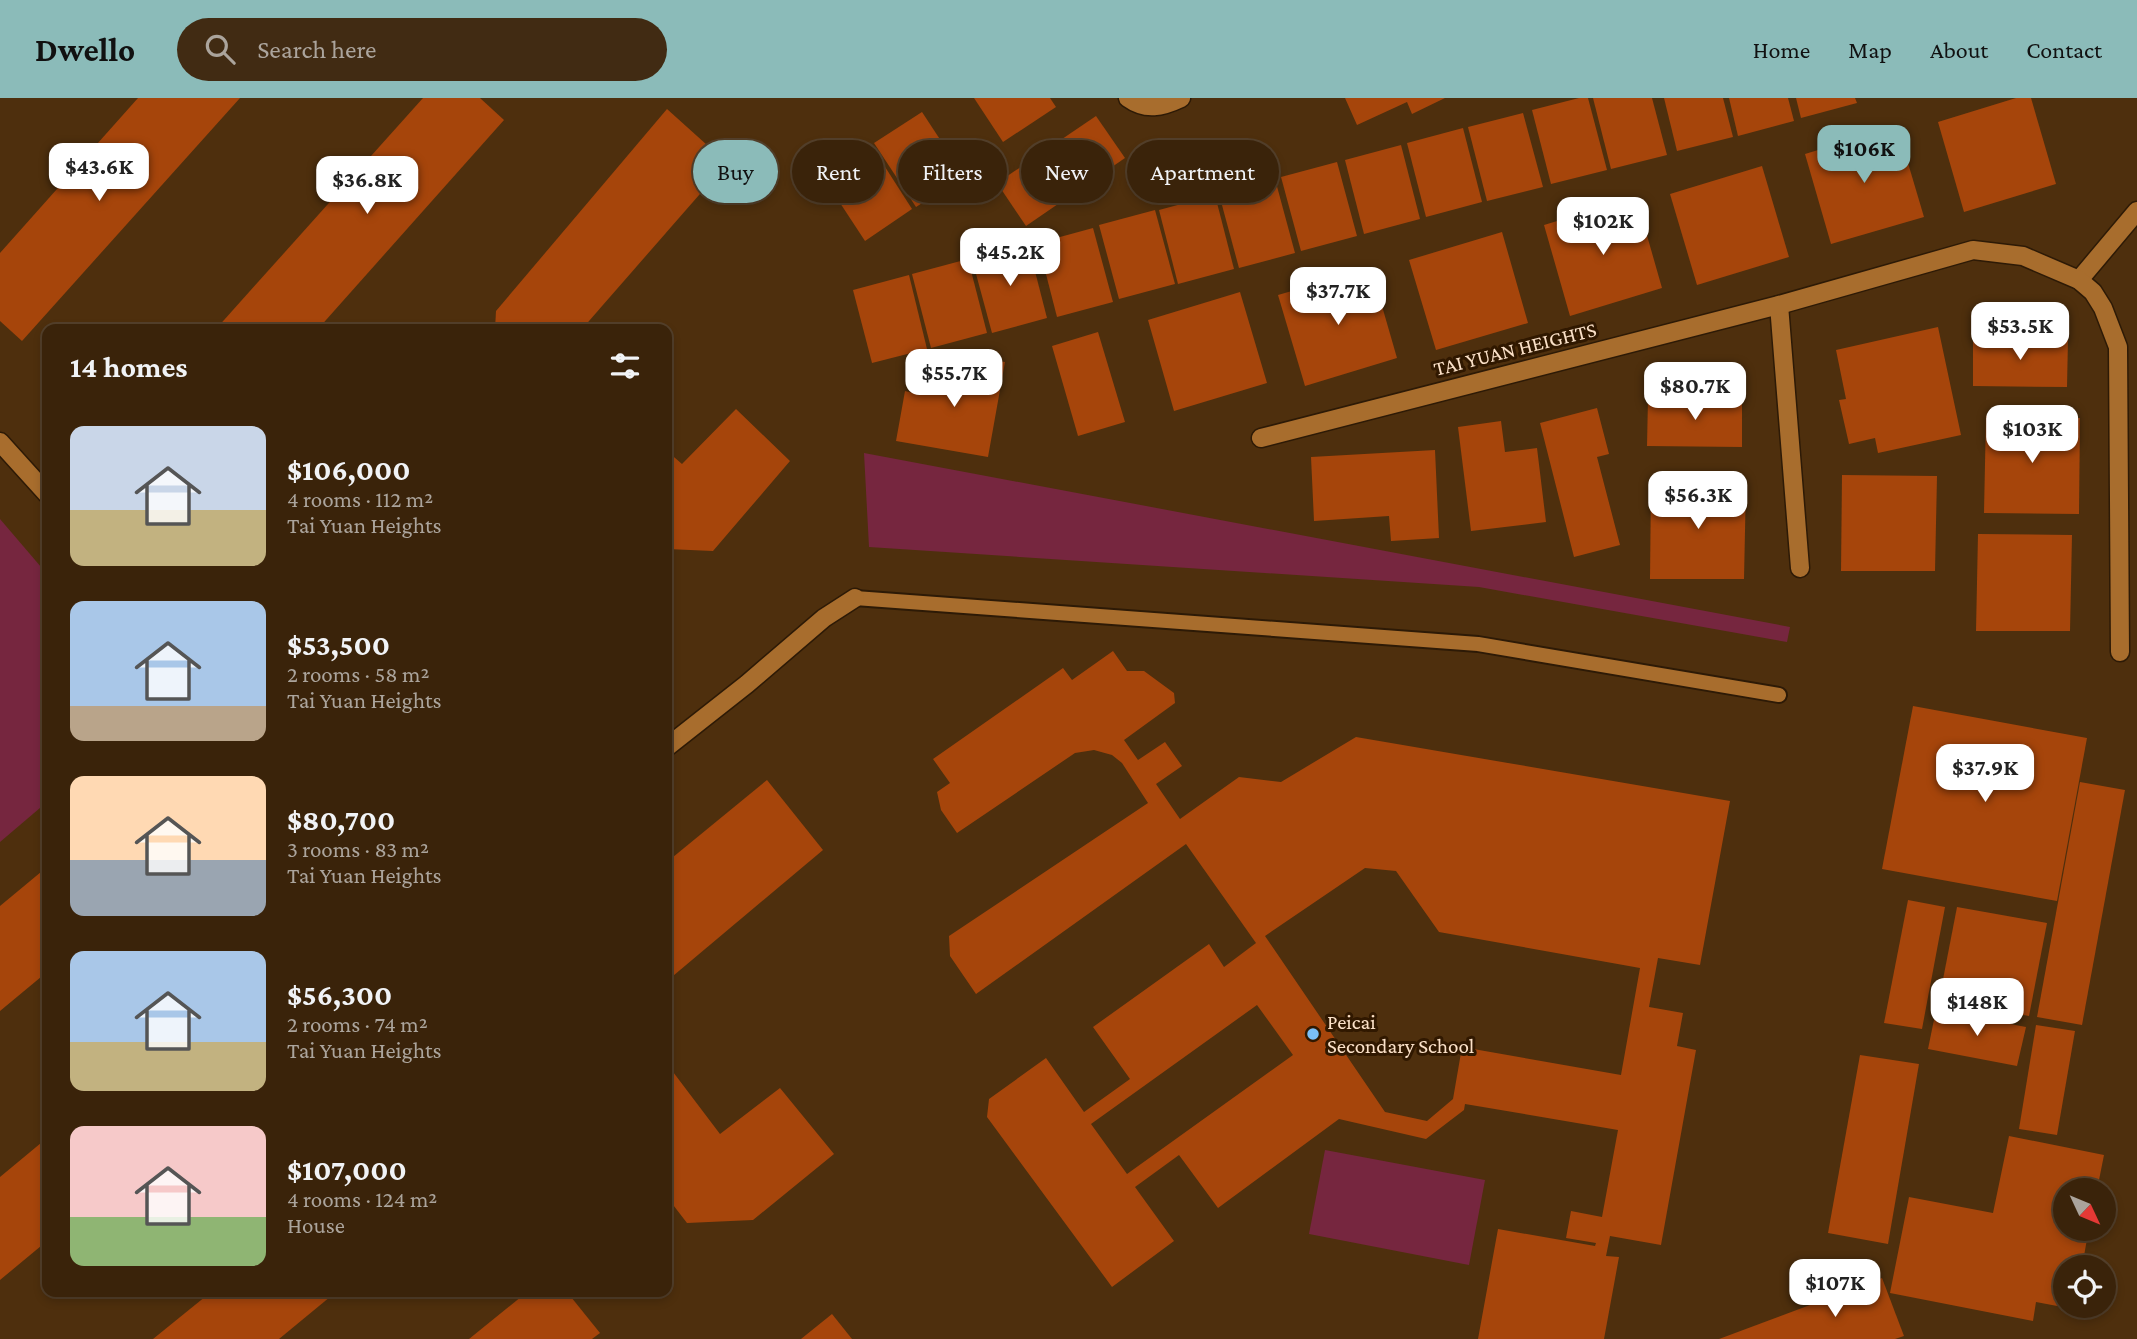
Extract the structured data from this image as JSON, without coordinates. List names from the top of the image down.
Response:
{
  "streets": {
    "street": ["TAI YUAN HEIGHTS"]
  },
  "places": ["Peicai Secondary School"],
  "north": "bottom right",
  "page": {
    "header": "Dwello",
    "search": "Search here",
    "nav": [
      "Home",
      "Map",
      "About",
      "Contact"
    ],
    "price": [
      "$106K",
      "$43.6K",
      "$36.8K",
      "$102K",
      "$45.2K",
      "$37.7K",
      "$53.5K",
      "$55.7K",
      "$80.7K",
      "$103K",
      "$56.3K",
      "$37.9K",
      "$148K",
      "$107K"
    ],
    "chip": [
      "Buy",
      "Rent",
      "Filters",
      "New",
      "Apartment"
    ],
    "heading": "14 homes",
    "list": [
      {
        "name": "$106,000",
        "note": "4 rooms · 112 m² · Tai Yuan Heights"
      },
      {
        "name": "$53,500",
        "note": "2 rooms · 58 m² · Tai Yuan Heights"
      },
      {
        "name": "$80,700",
        "note": "3 rooms · 83 m² · Tai Yuan Heights"
      },
      {
        "name": "$56,300",
        "note": "2 rooms · 74 m² · Tai Yuan Heights"
      },
      {
        "name": "$107,000",
        "note": "4 rooms · 124 m² · House"
      }
    ]
  }
}
